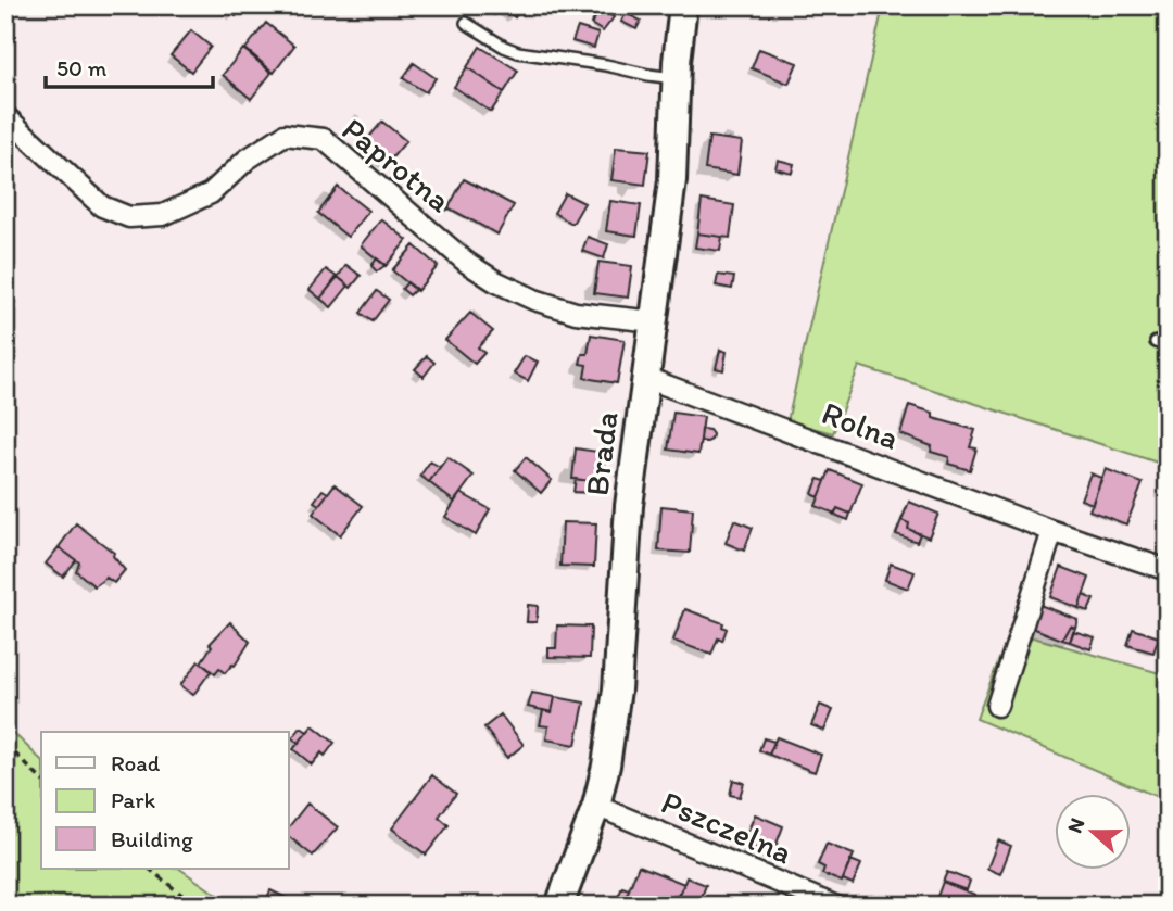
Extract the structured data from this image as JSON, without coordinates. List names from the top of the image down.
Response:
{
  "streets": {
    "street": [
      "Paprotna",
      "Rolna",
      "Brada",
      "Pszczelna"
    ]
  },
  "crossings": [
    ["Paprotna", "Brada"],
    ["Rolna", "Brada"],
    ["Brada", "Pszczelna"]
  ],
  "legend": ["Road", "Park", "Building"],
  "scale_bar": "50 m",
  "north": "left"
}
